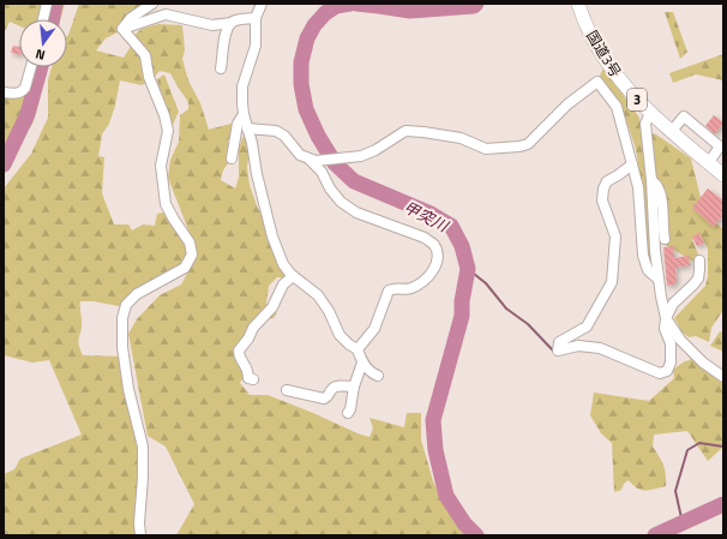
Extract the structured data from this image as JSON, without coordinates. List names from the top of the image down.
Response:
{
  "streets": {
    "highway": ["国道3号", "3"]
  },
  "water": ["甲突川"],
  "north": "bottom"
}
